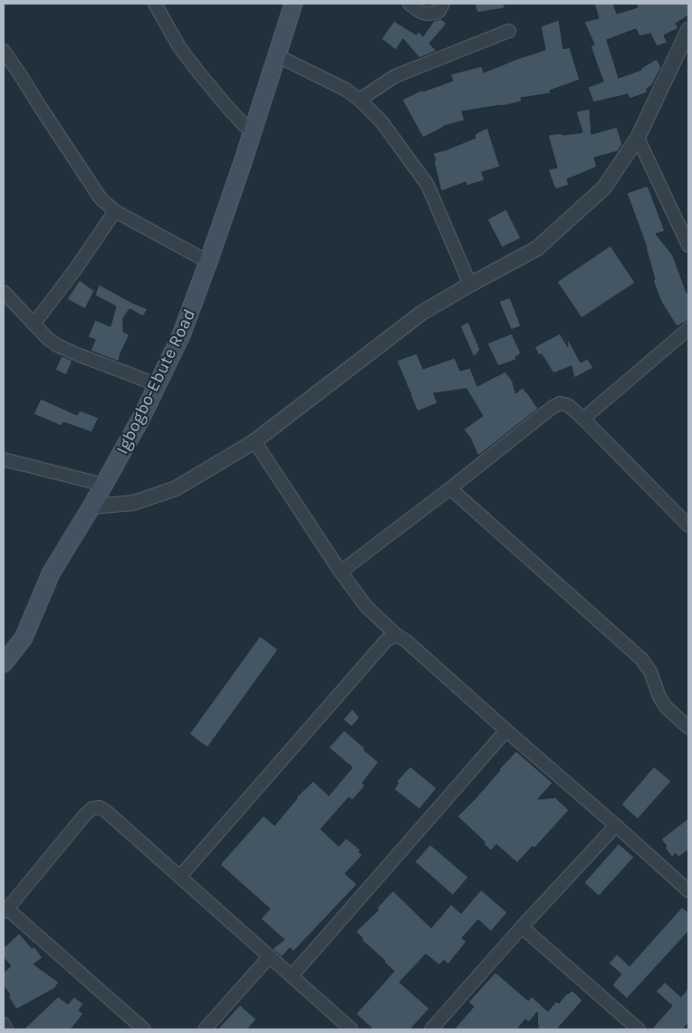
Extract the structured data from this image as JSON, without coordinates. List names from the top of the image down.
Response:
{
  "streets": {
    "main road": ["Igbogbo-Ebute Road"]
  }
}
